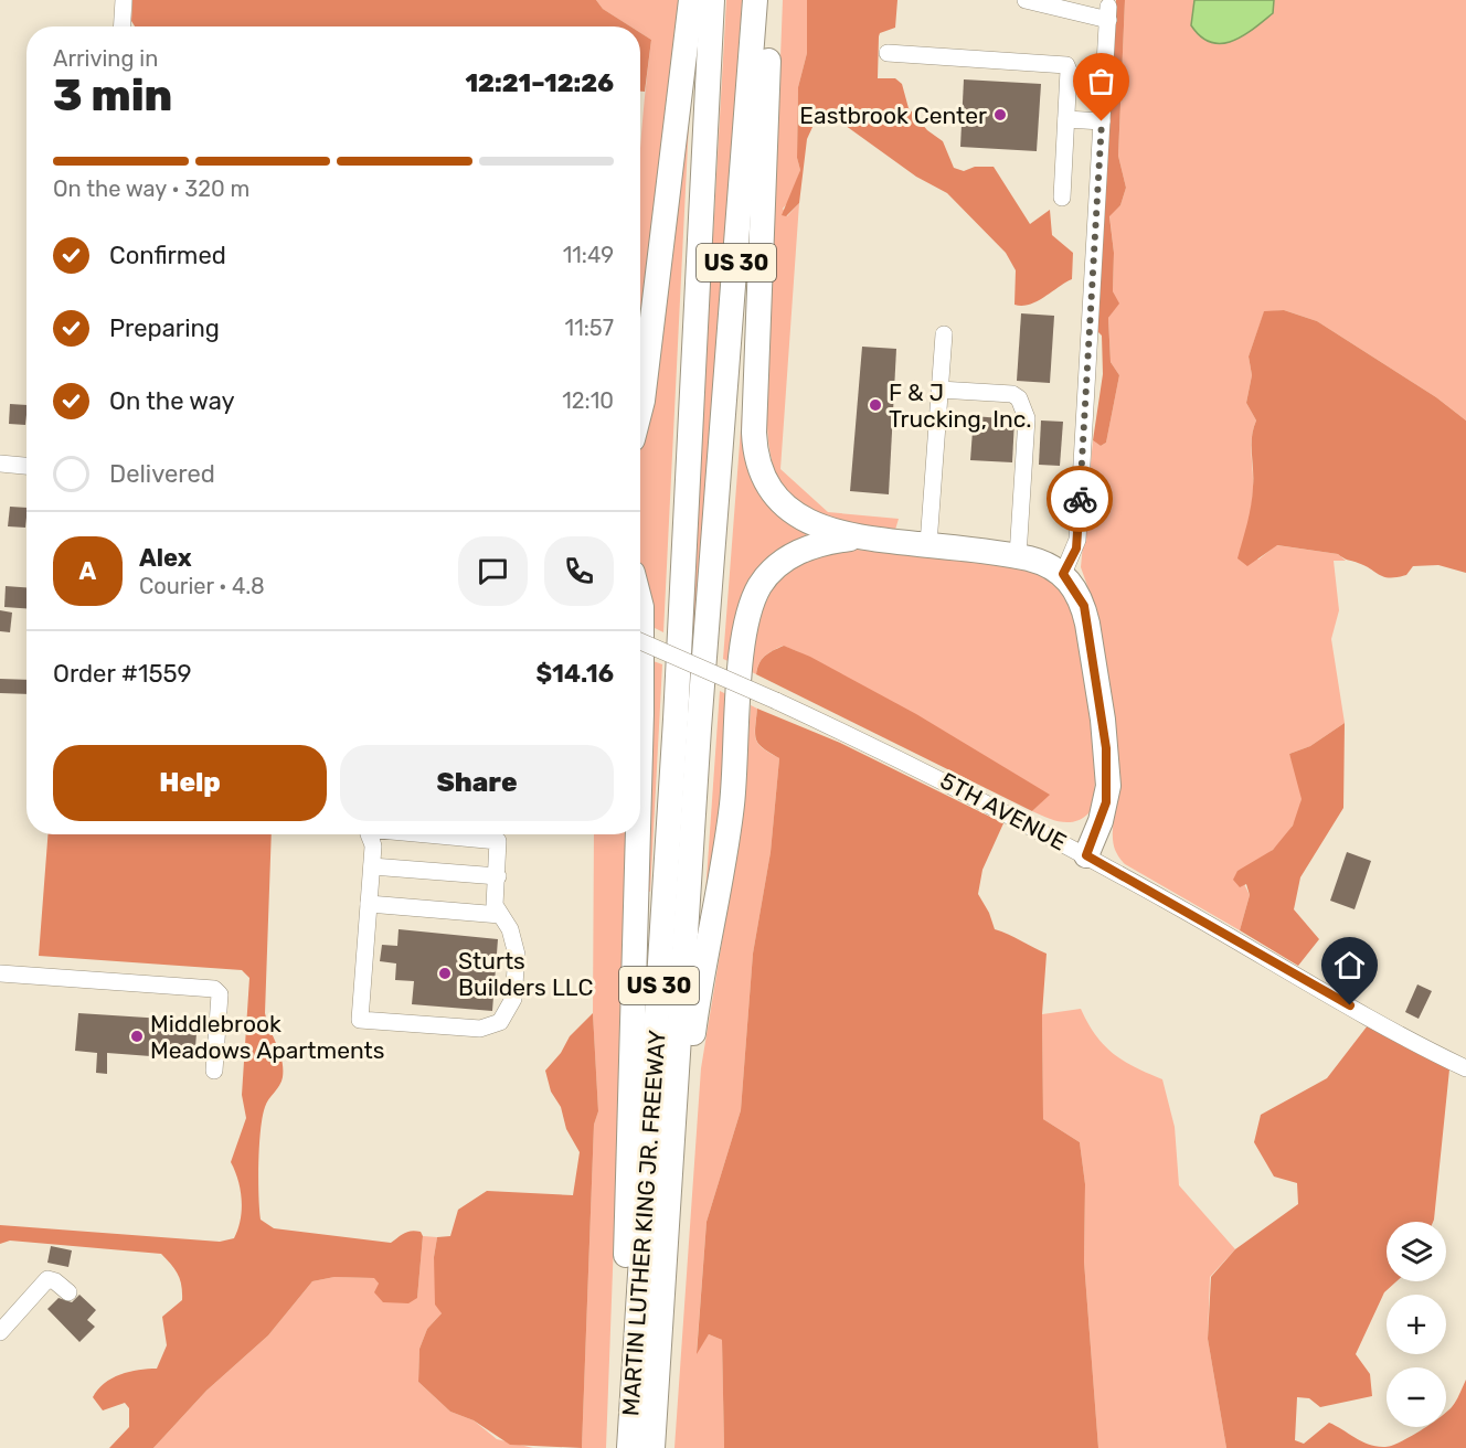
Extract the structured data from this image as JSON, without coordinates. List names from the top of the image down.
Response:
{
  "streets": {
    "highway": ["US 30", "MARTIN LUTHER KING JR. FREEWAY"],
    "street": ["5TH AVENUE"]
  },
  "places": [
    "Eastbrook Center",
    "F & J Trucking, Inc.",
    "Sturts Builders LLC",
    "Middlebrook Meadows Apartments"
  ],
  "page": {
    "heading": ["3 min", "Arriving in", "12:21–12:26"],
    "panel": [
      "Alex",
      "Courier · 4.8",
      "Order #1559",
      "$14.16"
    ],
    "bar": "On the way · 320 m",
    "list": [
      ["Confirmed", "11:49"],
      ["Preparing", "11:57"],
      ["On the way", "12:10"],
      "Delivered"
    ],
    "round": "A",
    "buttons": ["Help", "Share"],
    "map_buttons": ["+", "−"]
  }
}
